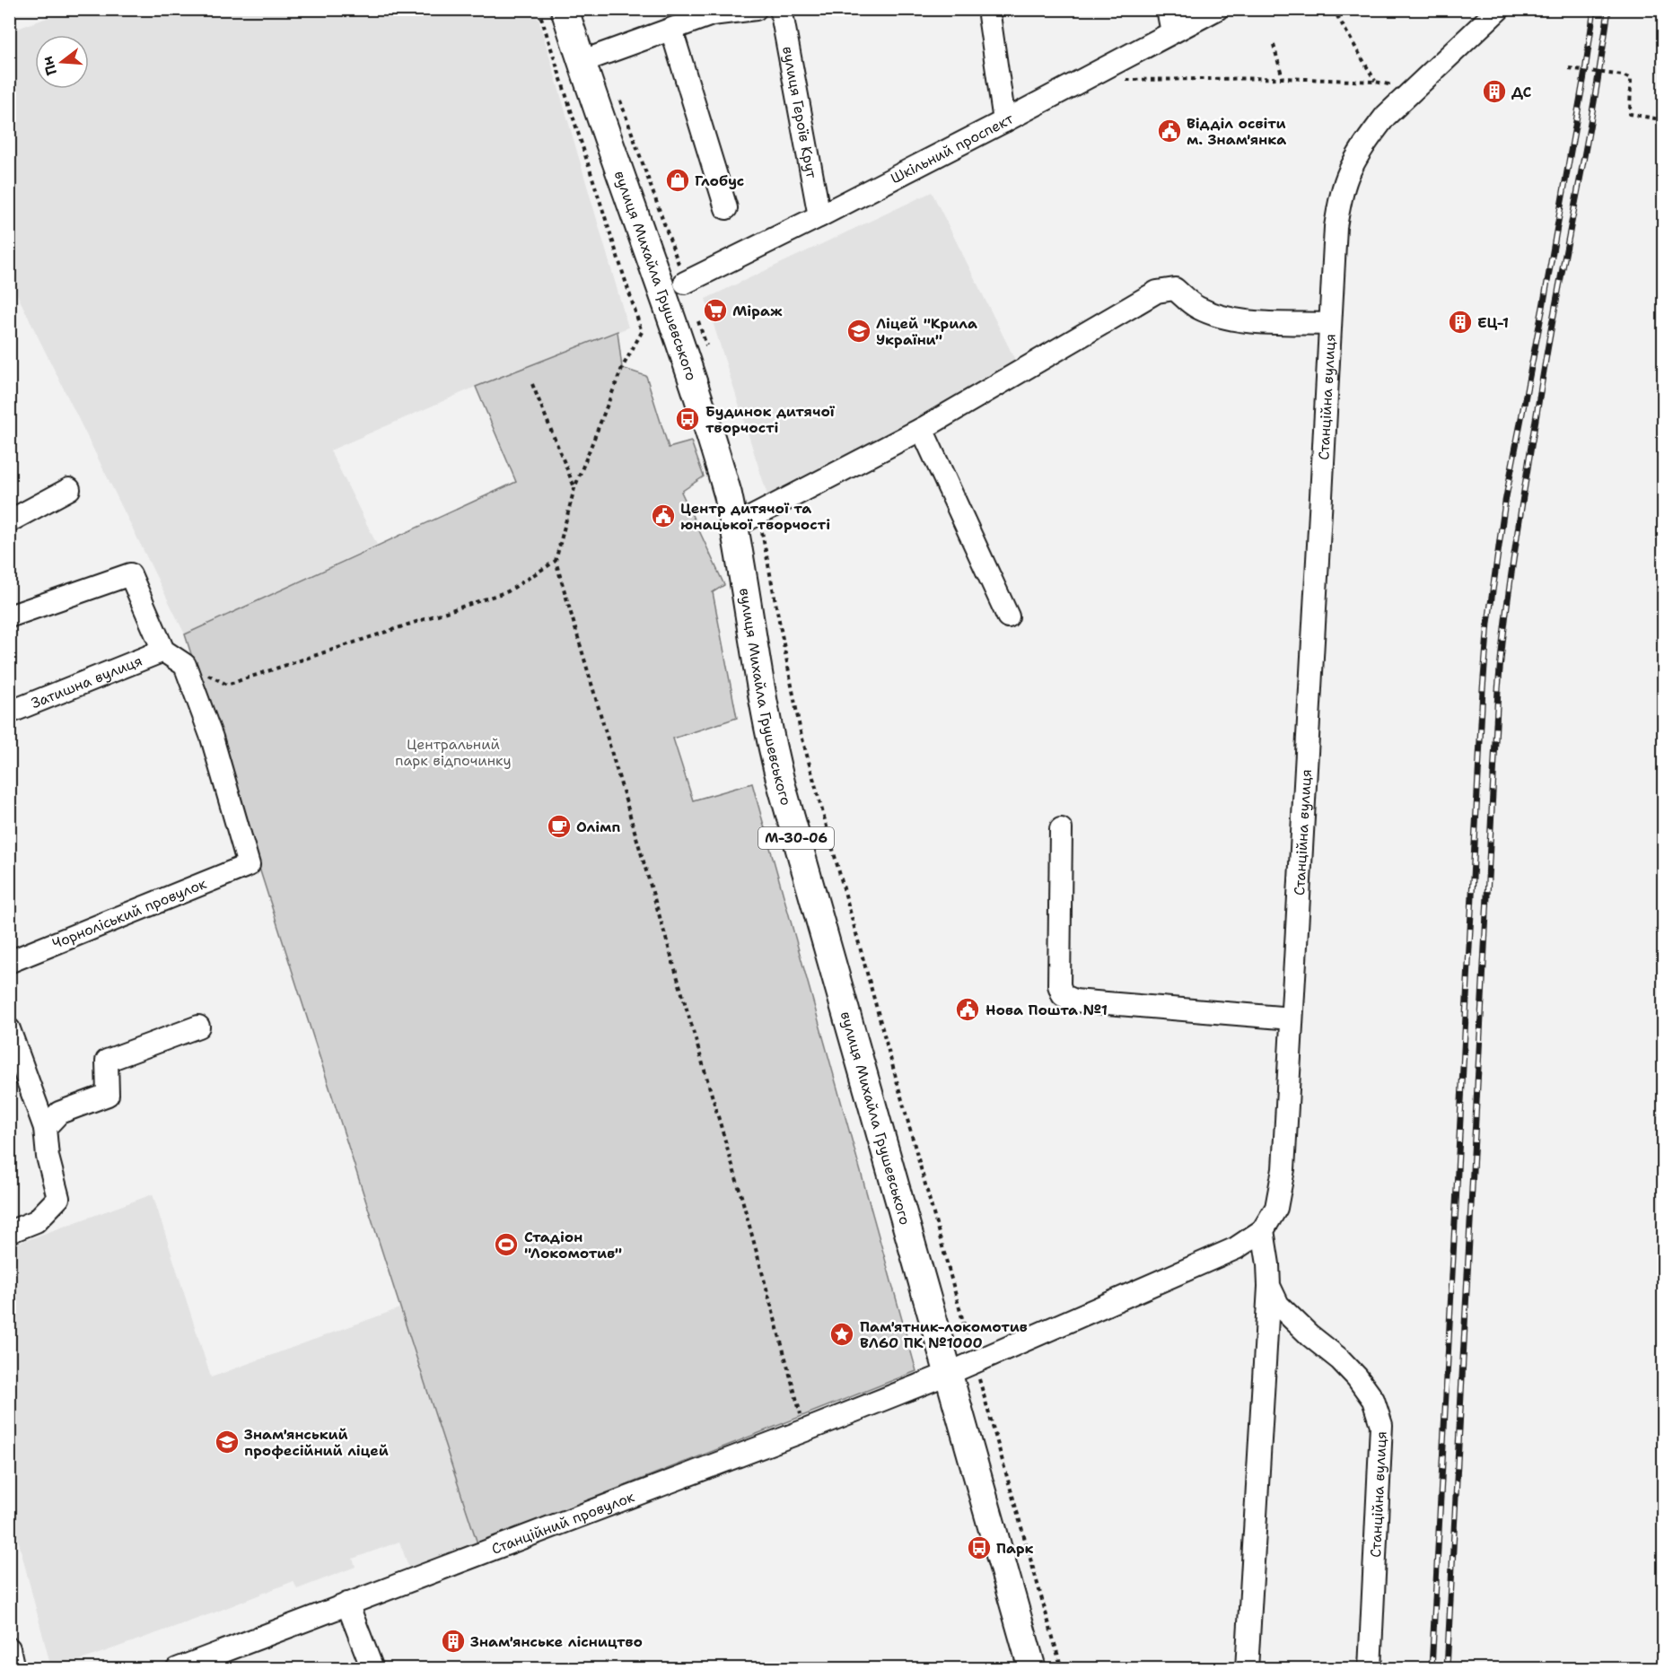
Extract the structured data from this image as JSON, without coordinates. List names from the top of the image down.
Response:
{
  "streets": {
    "main road": ["вулиця Михайла Грушевського", "М-30-06"],
    "street": [
      "вулиця Героїв Крут",
      "Шкільний проспект",
      "Станційна вулиця",
      "Затишна вулиця",
      "Чорноліський провулок",
      "Станційний провулок"
    ]
  },
  "crossings": [
    ["вулиця Героїв Крут", "Шкільний проспект"],
    ["вулиця Михайла Грушевського", "Станційний провулок"],
    ["Станційна вулиця", "Станційний провулок"],
    ["Затишна вулиця", "Чорноліський провулок"]
  ],
  "parks": ["Центральний парк відпочинку"],
  "places": {
    "building": ["ДС", "ЕЦ-1", "Знам'янське лісництво"],
    "public building": ["Відділ освіти м. Знам'янка", "Центр дитячої та юнацької творчості", "Нова Пошта №1"],
    "shop": ["Глобус"],
    "supermarket": ["Міраж"],
    "school or university": ["Ліцей \"Крила України\"", "Знам'янський професійний ліцей"],
    "bus stop": ["Будинок дитячої творчості", "Парк"],
    "cafe": ["Олімп"],
    "sports": ["Стадіон \"Локомотив\""],
    "place": ["Пам'ятник-локомотив ВЛ60 ПК №1000"]
  },
  "north": "left"
}
